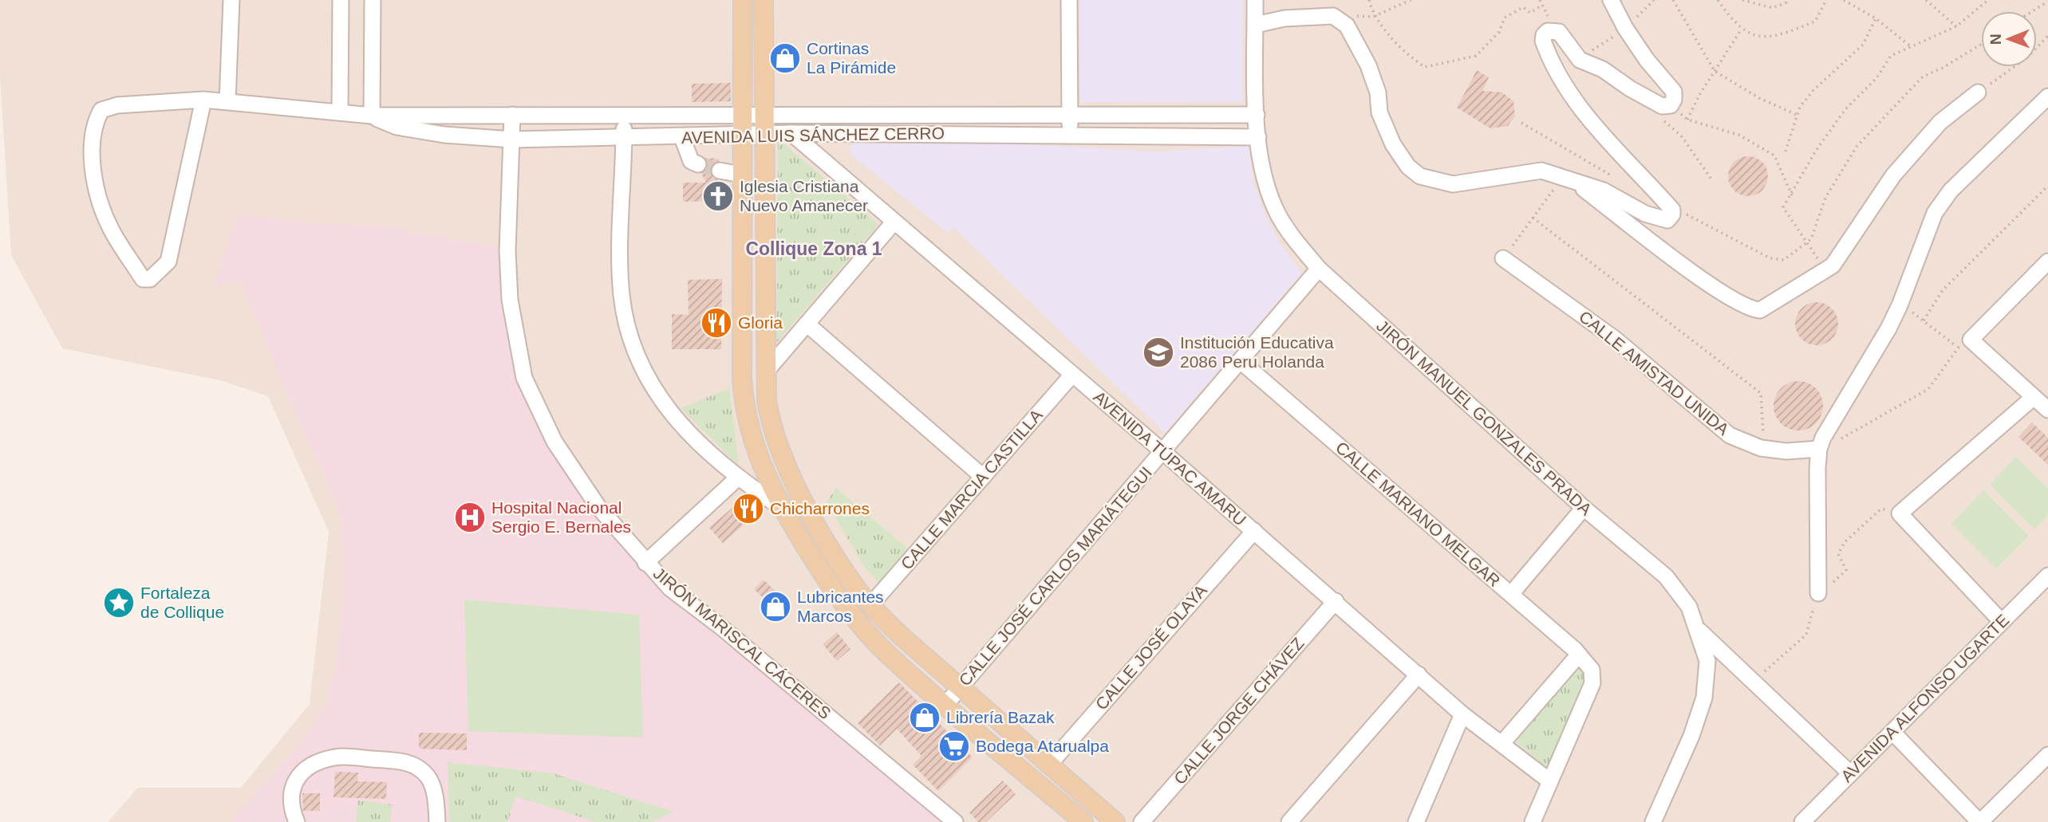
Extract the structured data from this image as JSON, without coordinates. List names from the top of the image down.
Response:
{
  "streets": {
    "street": [
      "AVENIDA LUIS SÁNCHEZ CERRO",
      "CALLE AMISTAD UNIDA",
      "JIRÓN MANUEL GONZALES PRADA",
      "AVENIDA TÚPAC AMARU",
      "CALLE MARCIA CASTILLA",
      "CALLE MARIANO MELGAR",
      "CALLE JOSÉ CARLOS MARIÁTEGUI",
      "JIRÓN MARISCAL CÁCERES",
      "CALLE JOSÉ OLAYA",
      "AVENIDA ALFONSO UGARTE",
      "CALLE JORGE CHÁVEZ"
    ]
  },
  "crossings": [
    ["AVENIDA LUIS SÁNCHEZ CERRO", "JIRÓN MANUEL GONZALES PRADA"],
    ["AVENIDA LUIS SÁNCHEZ CERRO", "AVENIDA TÚPAC AMARU"],
    ["AVENIDA LUIS SÁNCHEZ CERRO", "JIRÓN MARISCAL CÁCERES"],
    ["JIRÓN MANUEL GONZALES PRADA", "CALLE JOSÉ CARLOS MARIÁTEGUI"],
    ["AVENIDA TÚPAC AMARU", "CALLE MARCIA CASTILLA"],
    ["AVENIDA TÚPAC AMARU", "CALLE MARIANO MELGAR"],
    ["AVENIDA TÚPAC AMARU", "CALLE JOSÉ CARLOS MARIÁTEGUI"],
    ["AVENIDA TÚPAC AMARU", "CALLE JOSÉ OLAYA"],
    ["AVENIDA TÚPAC AMARU", "CALLE JORGE CHÁVEZ"],
    ["CALLE MARIANO MELGAR", "CALLE JOSÉ CARLOS MARIÁTEGUI"]
  ],
  "districts": ["Collique Zona 1"],
  "places": {
    "shop": ["Cortinas La Pirámide", "Lubricantes Marcos", "Librería Bazak"],
    "church": ["Iglesia Cristiana Nuevo Amanecer"],
    "restaurant": ["Gloria", "Chicharrones"],
    "school or university": ["Institución Educativa 2086 Peru Holanda"],
    "hospital": ["Hospital Nacional Sergio E. Bernales"],
    "place": ["Fortaleza de Collique"],
    "supermarket": ["Bodega Atarualpa"]
  },
  "north": "left"
}
